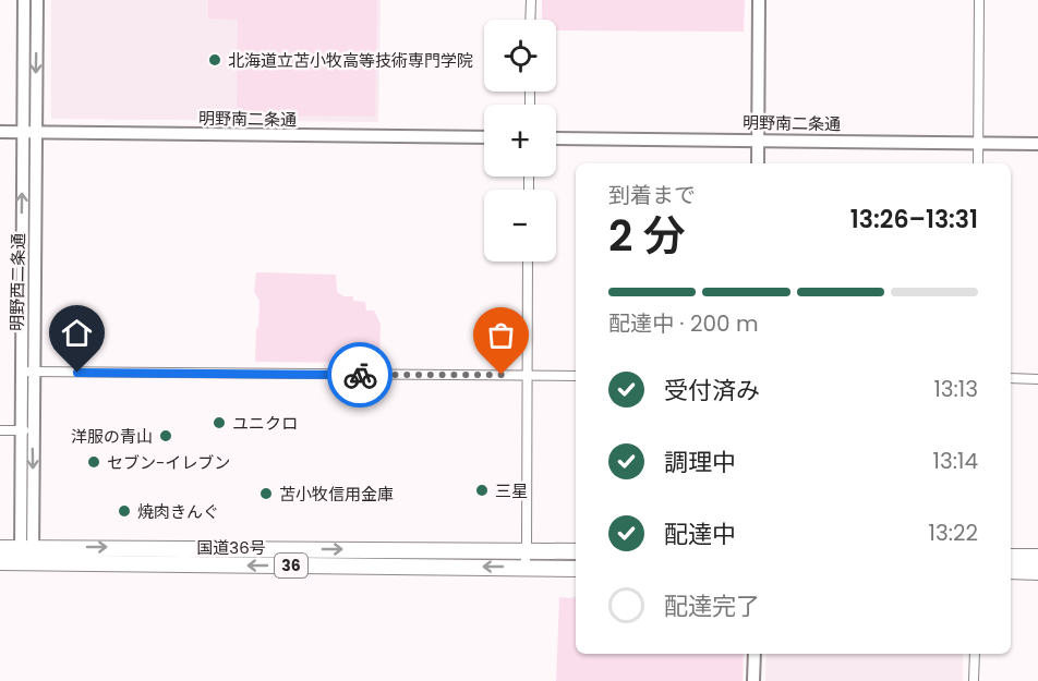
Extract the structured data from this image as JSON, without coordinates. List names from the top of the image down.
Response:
{
  "streets": {
    "highway": ["国道36号", "36"],
    "street": ["明野南二条通", "明野西二条通"]
  },
  "crossings": [
    ["明野南二条通", "明野西二条通"],
    ["明野西二条通", "国道36号"]
  ],
  "places": [
    "北海道立苫小牧高等技術専門学院",
    "ユニクロ",
    "洋服の青山",
    "セブン-イレブン",
    "三星",
    "苫小牧信用金庫",
    "焼肉きんぐ"
  ],
  "page": {
    "map_buttons": ["+", "−"],
    "heading": ["2 分", "到着まで", "13:26–13:31"],
    "bar": "配達中 · 200 m",
    "list": [
      ["受付済み", "13:13"],
      ["調理中", "13:14"],
      ["配達中", "13:22"],
      "配達完了"
    ]
  }
}
